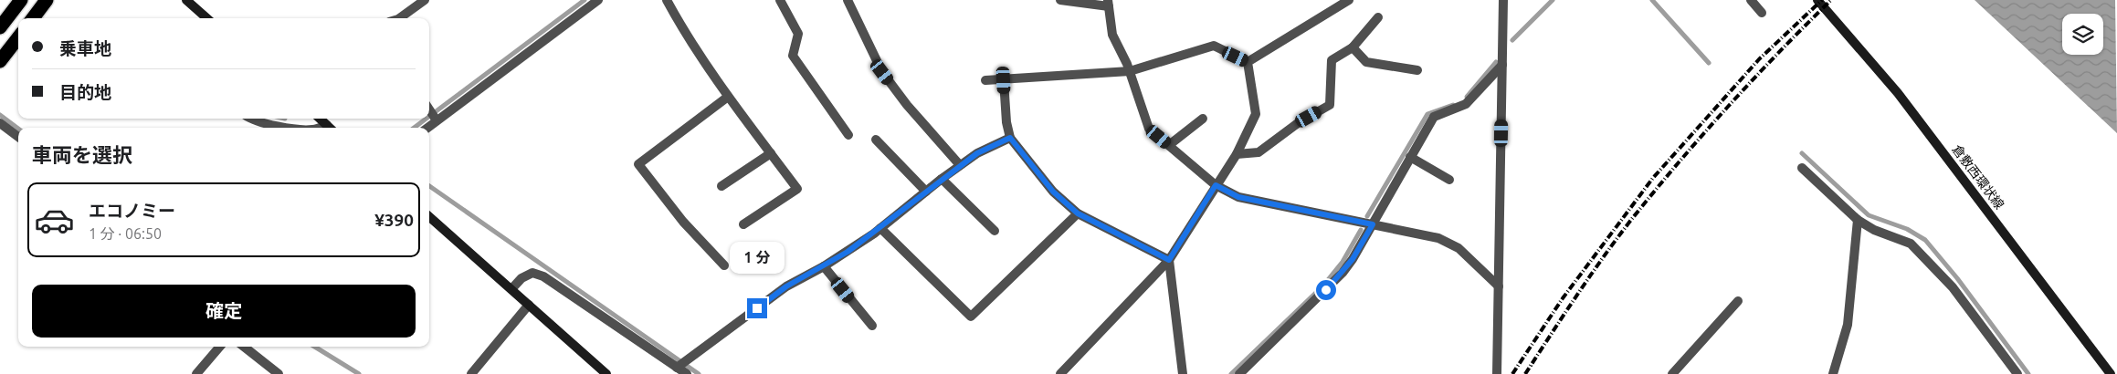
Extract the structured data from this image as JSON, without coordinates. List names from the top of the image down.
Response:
{
  "streets": {
    "main road": ["倉敷西環状線"]
  },
  "page": {
    "banner": ["乗車地", "目的地"],
    "heading": "車両を選択",
    "list": [
      {
        "name": "エコノミー",
        "note": "1 分 · 06:50",
        "value": "¥390"
      }
    ],
    "bubble": "1 分",
    "buttons": "確定"
  }
}
